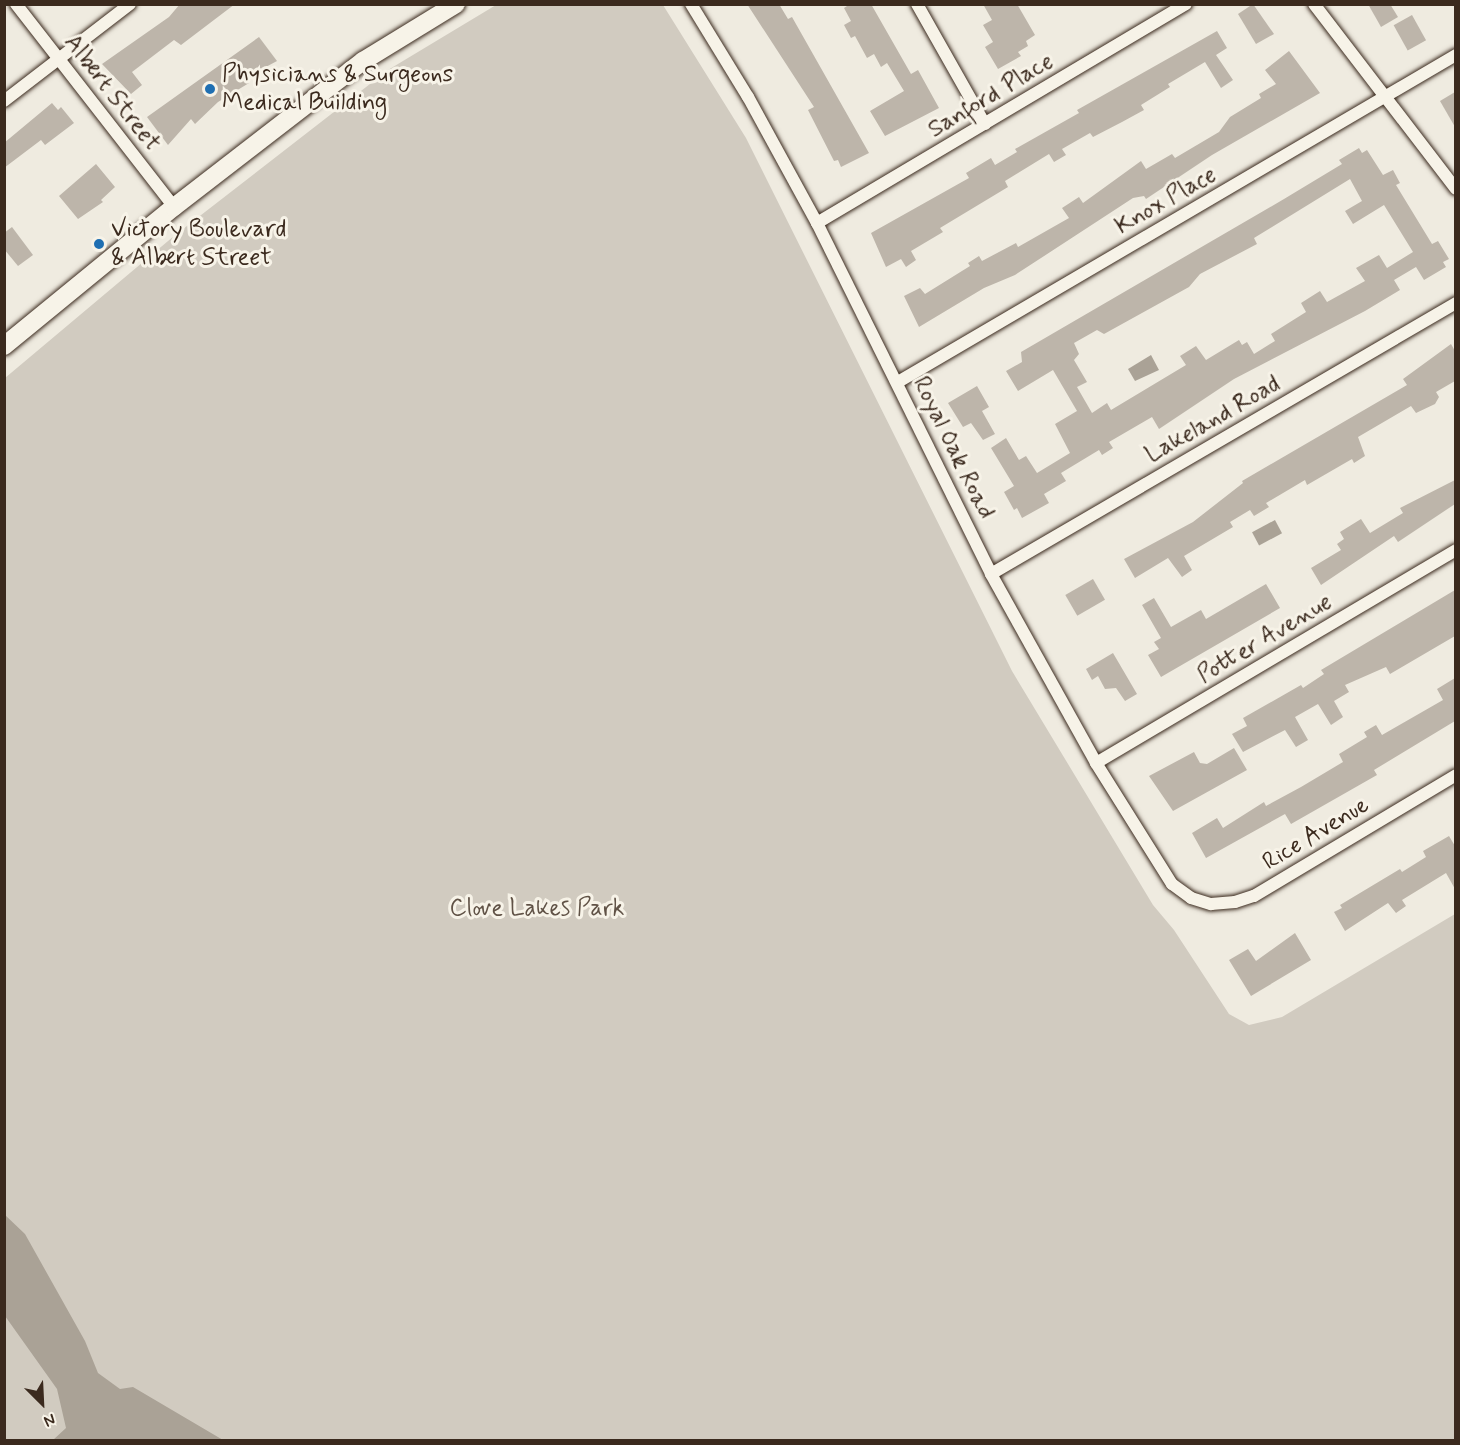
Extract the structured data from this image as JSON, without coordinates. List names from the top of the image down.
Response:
{
  "streets": {
    "street": [
      "Albert Street",
      "Sanford Place",
      "Knox Place",
      "Lakeland Road",
      "Royal Oak Road",
      "Potter Avenue",
      "Rice Avenue"
    ]
  },
  "crossings": [
    ["Sanford Place", "Royal Oak Road"],
    ["Knox Place", "Royal Oak Road"],
    ["Lakeland Road", "Royal Oak Road"],
    ["Royal Oak Road", "Potter Avenue"],
    ["Royal Oak Road", "Rice Avenue"]
  ],
  "parks": ["Clove Lakes Park"],
  "places": ["Physicians & Surgeons Medical Building", "Victory Boulevard & Albert Street"],
  "north": "bottom right"
}
